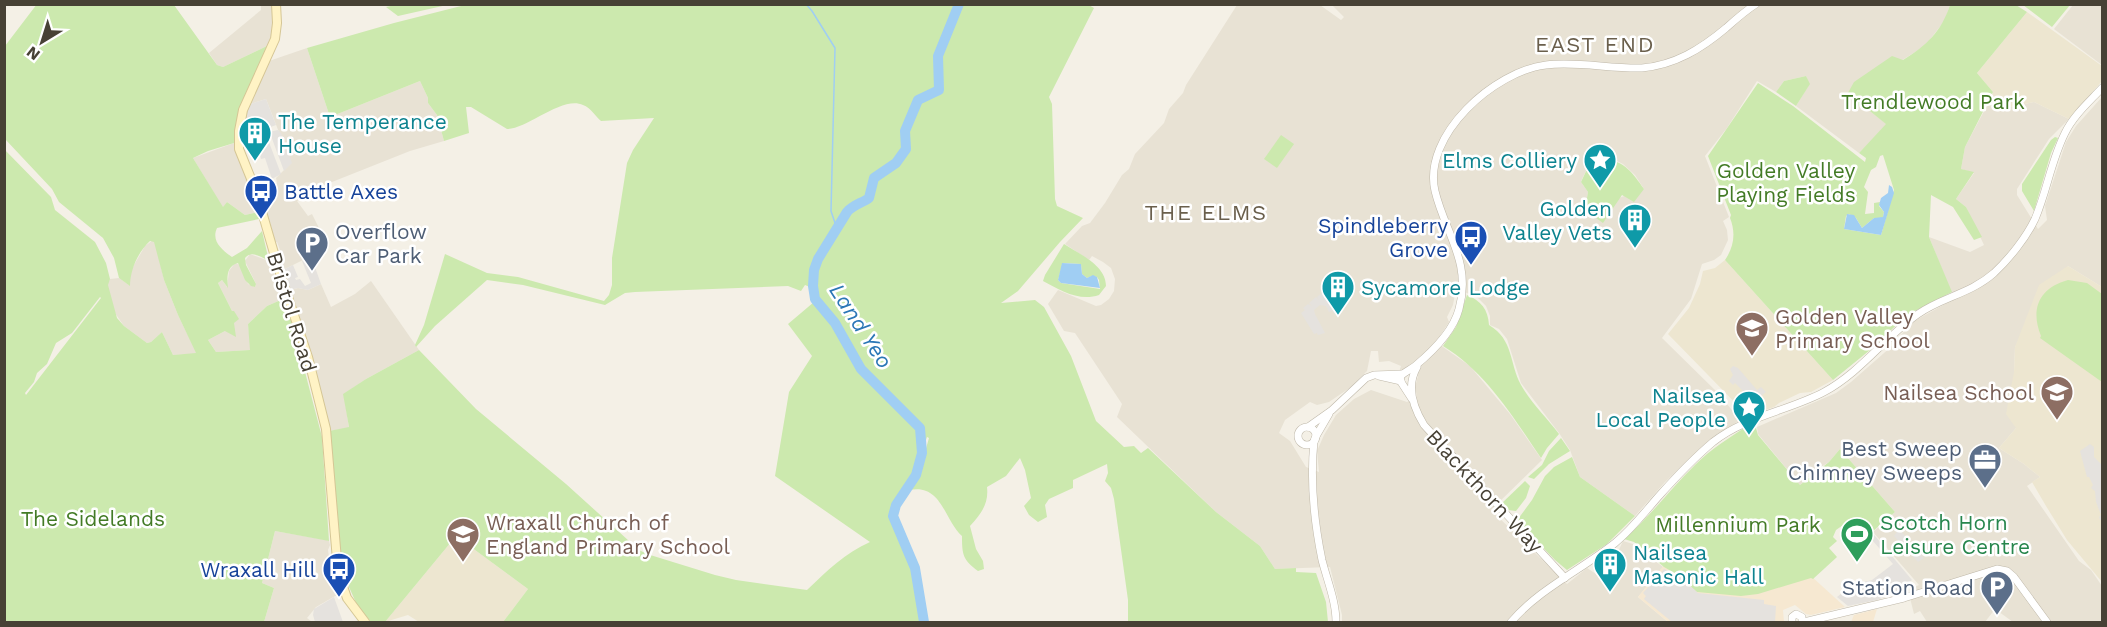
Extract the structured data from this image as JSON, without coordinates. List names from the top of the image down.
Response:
{
  "streets": {
    "main road": ["Bristol Road"],
    "street": ["Blackthorn Way"]
  },
  "districts": ["EAST END", "THE ELMS"],
  "water": ["Land Yeo"],
  "parks": [
    "Trendlewood Park",
    "Golden Valley Playing Fields",
    "The Sidelands",
    "Millennium Park"
  ],
  "places": {
    "building": [
      "The Temperance House",
      "Golden Valley Vets",
      "Sycamore Lodge",
      "Nailsea Masonic Hall"
    ],
    "place": ["Elms Colliery", "Nailsea Local People"],
    "bus stop": ["Battle Axes", "Spindleberry Grove", "Wraxall Hill"],
    "parking": ["Overflow Car Park", "Station Road"],
    "school or university": ["Golden Valley Primary School", "Nailsea School", "Wraxall Church of England Primary School"],
    "office": ["Best Sweep Chimney Sweeps"],
    "sports": ["Scotch Horn Leisure Centre"]
  },
  "north": "bottom left"
}
